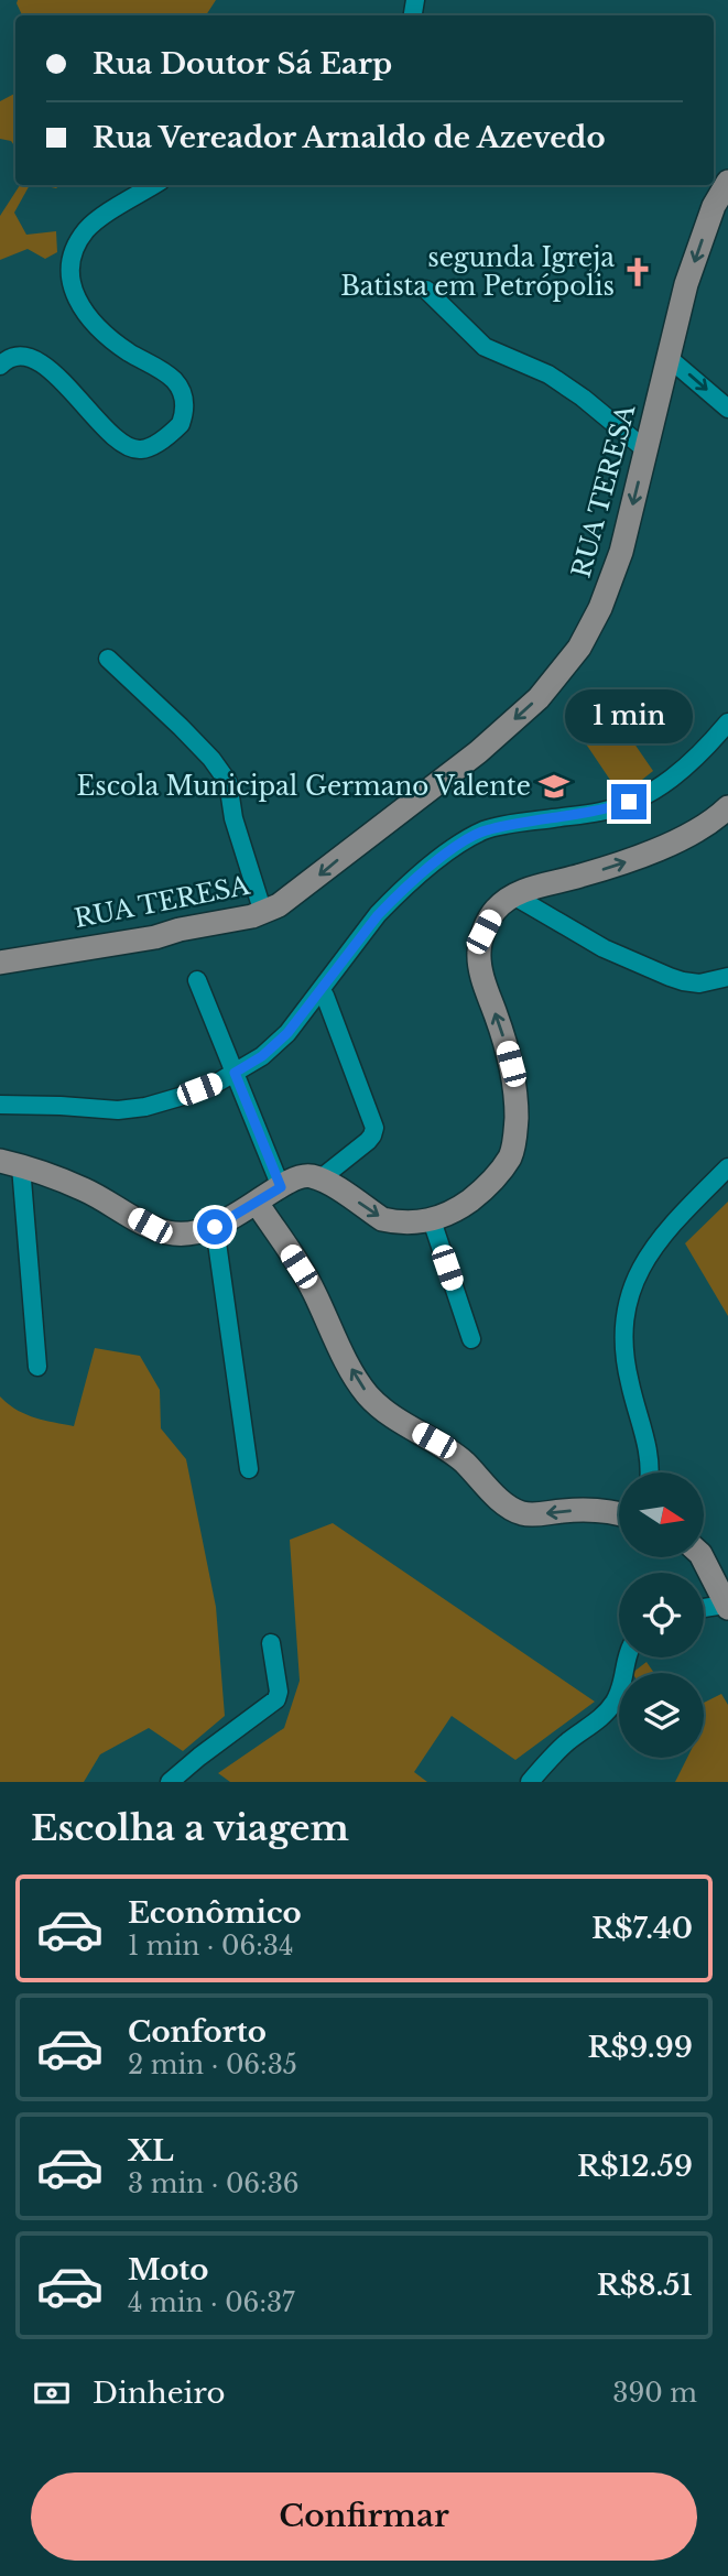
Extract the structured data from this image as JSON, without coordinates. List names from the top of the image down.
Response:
{
  "streets": {
    "main road": ["RUA TERESA"]
  },
  "one_way": ["RUA TERESA"],
  "places": {
    "church": ["segunda Igreja Batista em Petrópolis"],
    "school or university": ["Escola Municipal Germano Valente"]
  },
  "north": "right",
  "page": {
    "banner": ["Rua Doutor Sá Earp", "Rua Vereador Arnaldo de Azevedo"],
    "bubble": "1 min",
    "heading": "Escolha a viagem",
    "list": [
      {
        "name": "Econômico",
        "note": "1 min · 06:34",
        "value": "R$7.40"
      },
      {
        "name": "Conforto",
        "note": "2 min · 06:35",
        "value": "R$9.99"
      },
      {
        "name": "XL",
        "note": "3 min · 06:36",
        "value": "R$12.59"
      },
      {
        "name": "Moto",
        "note": "4 min · 06:37",
        "value": "R$8.51"
      }
    ],
    "pay": ["Dinheiro", "390 m"],
    "buttons": "Confirmar"
  }
}
